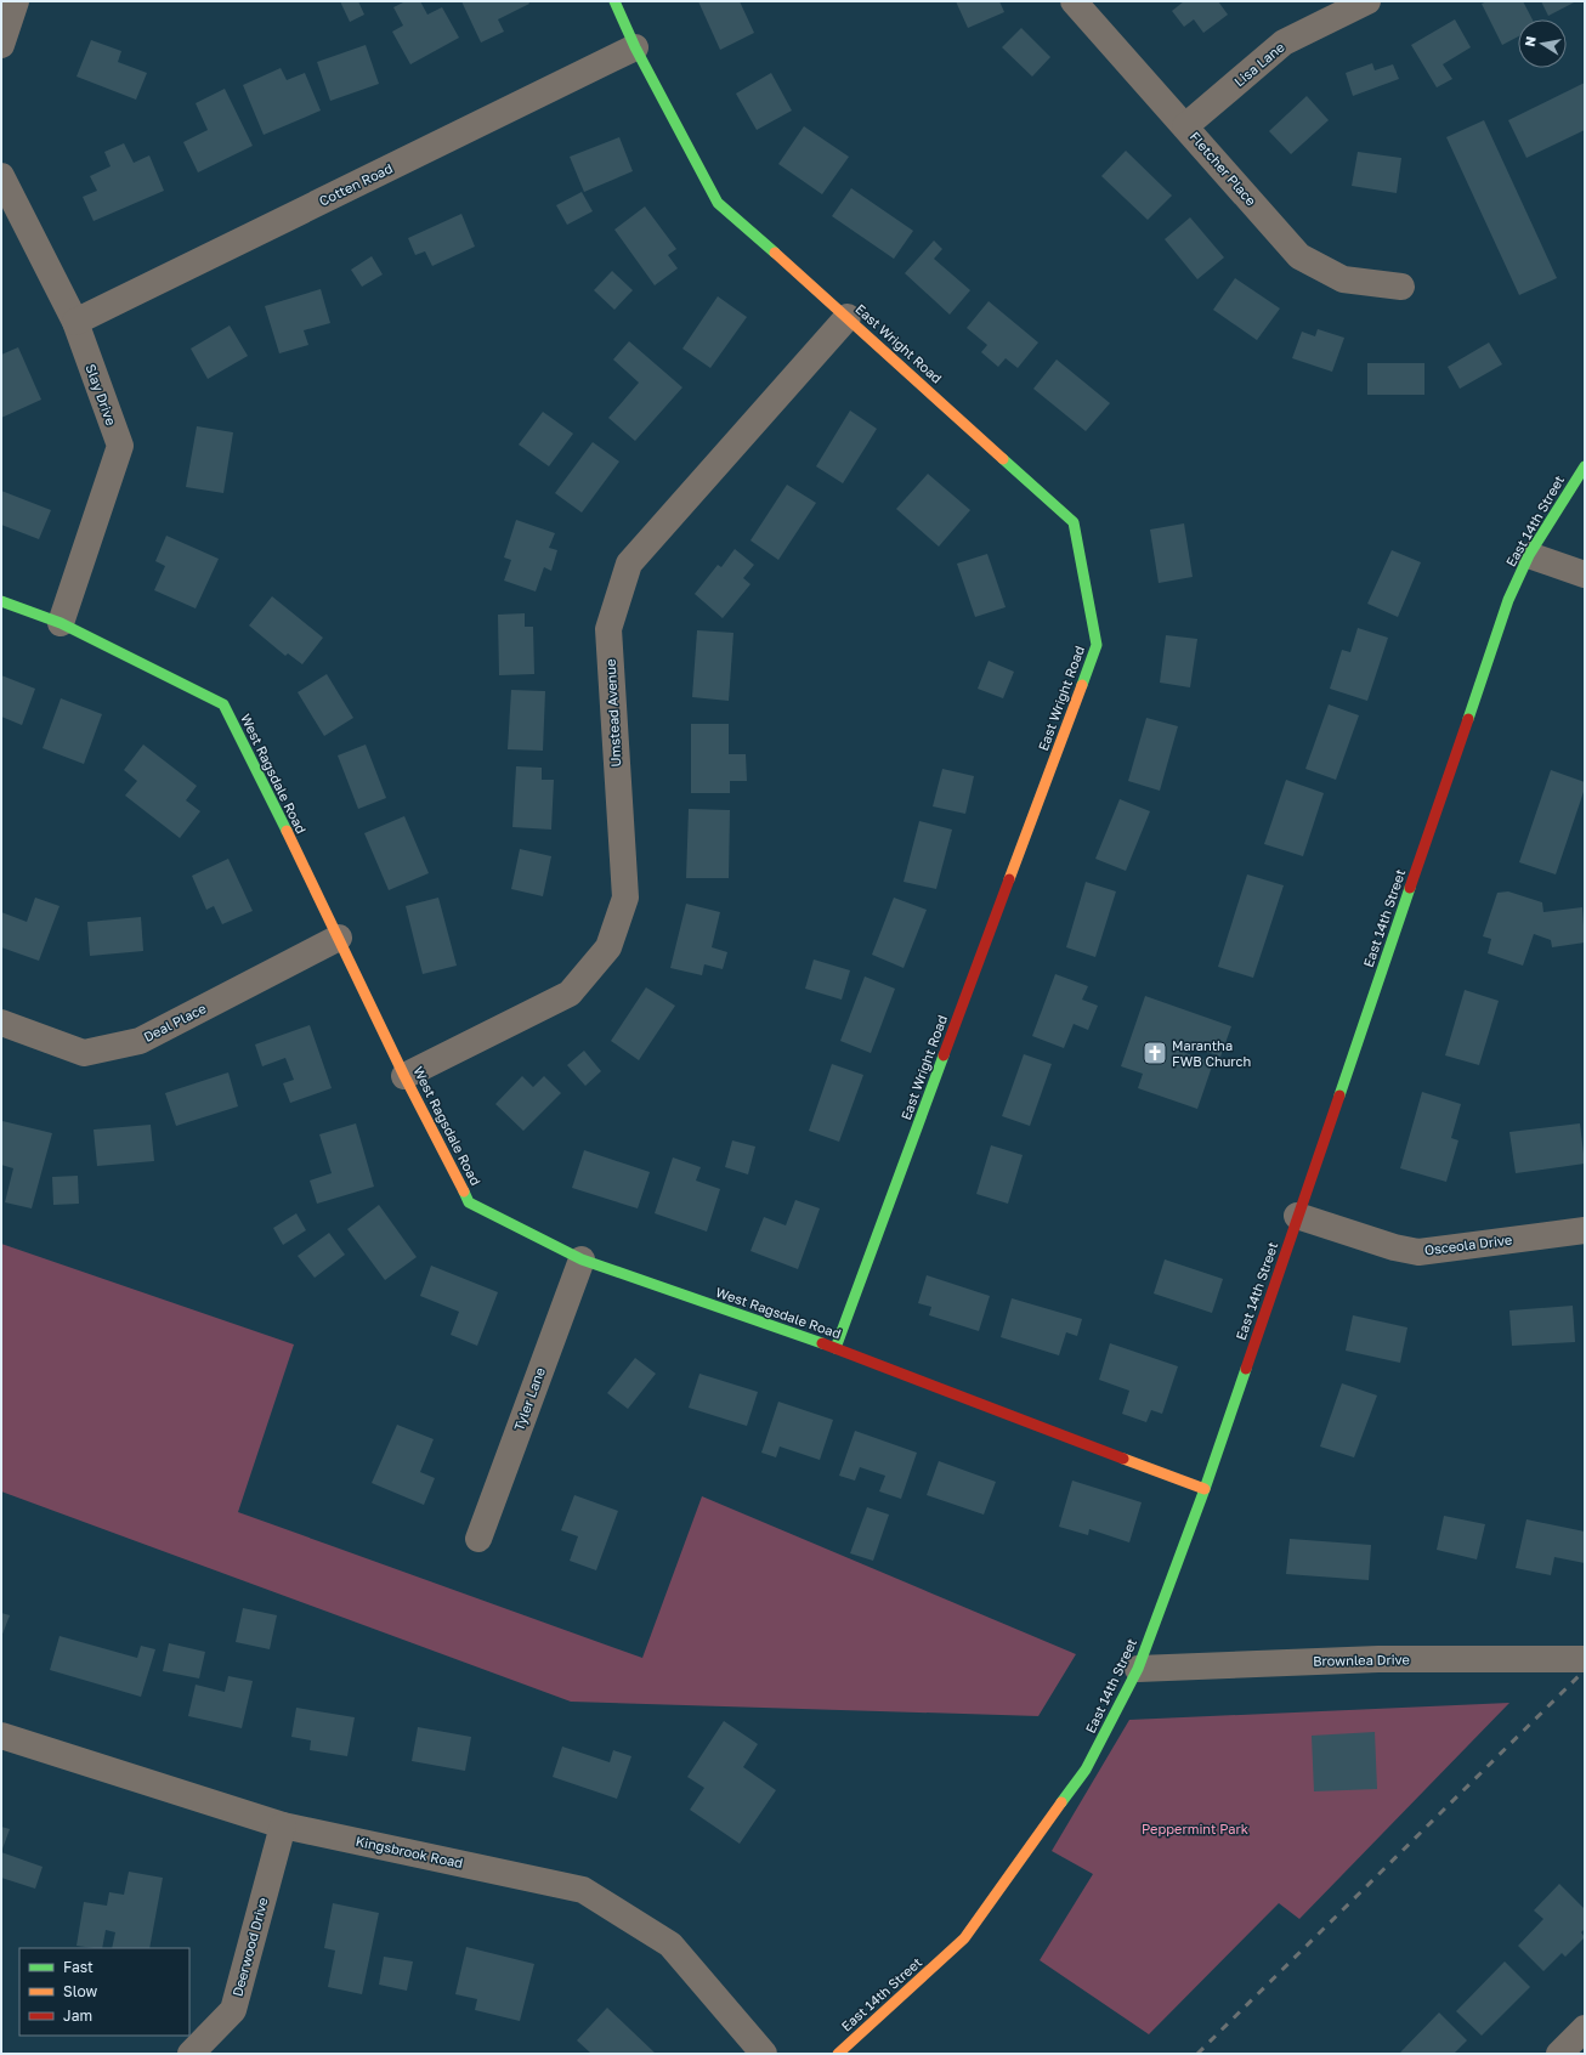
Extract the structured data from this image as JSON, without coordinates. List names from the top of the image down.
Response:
{
  "streets": {
    "street": [
      "Lisa Lane",
      "Fletcher Place",
      "Cotten Road",
      "East Wright Road",
      "Slay Drive",
      "East 14th Street",
      "Umstead Avenue",
      "West Ragsdale Road",
      "Deal Place",
      "Osceola Drive",
      "Tyler Lane",
      "Brownlea Drive",
      "Kingsbrook Road",
      "Deerwood Drive"
    ]
  },
  "crossings": [
    ["Lisa Lane", "Fletcher Place"],
    ["Cotten Road", "East Wright Road"],
    ["Cotten Road", "Slay Drive"],
    ["East Wright Road", "Umstead Avenue"],
    ["East Wright Road", "West Ragsdale Road"],
    ["Slay Drive", "West Ragsdale Road"],
    ["East 14th Street", "West Ragsdale Road"],
    ["East 14th Street", "Osceola Drive"],
    ["East 14th Street", "Brownlea Drive"],
    ["Umstead Avenue", "West Ragsdale Road"],
    ["West Ragsdale Road", "Deal Place"],
    ["West Ragsdale Road", "Tyler Lane"],
    ["Kingsbrook Road", "Deerwood Drive"]
  ],
  "parks": ["Peppermint Park"],
  "places": {
    "church": ["Marantha FWB Church"]
  },
  "legend": ["Fast", "Slow", "Jam"],
  "north": "left"
}
